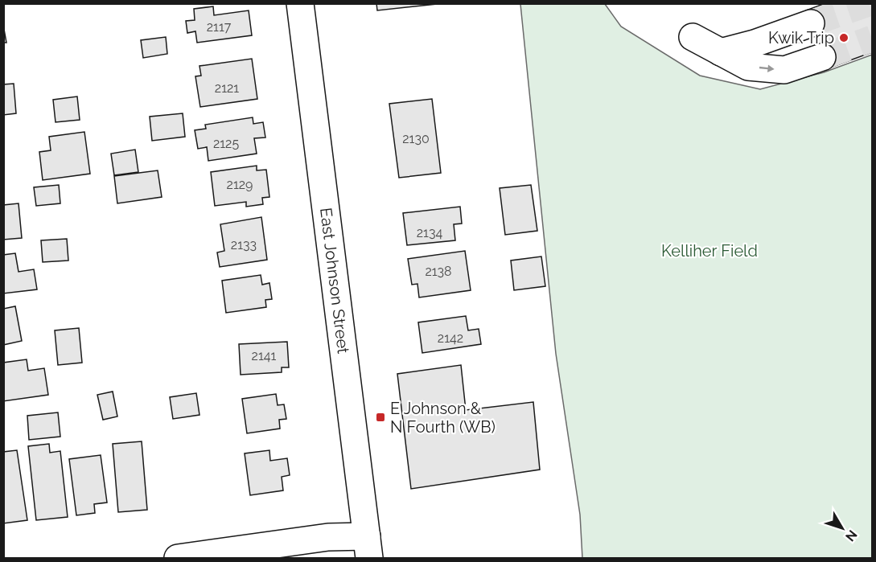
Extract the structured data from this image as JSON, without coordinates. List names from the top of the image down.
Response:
{
  "streets": {
    "street": ["East Johnson Street"]
  },
  "parks": ["Kelliher Field"],
  "places": {
    "other": ["Kwik Trip"],
    "transit": ["E Johnson & N Fourth (WB)"]
  },
  "house_numbers": [
    "2117",
    "2121",
    "2130",
    "2125",
    "2129",
    "2134",
    "2133",
    "2138",
    "2142",
    "2141"
  ],
  "north": "bottom right"
}
